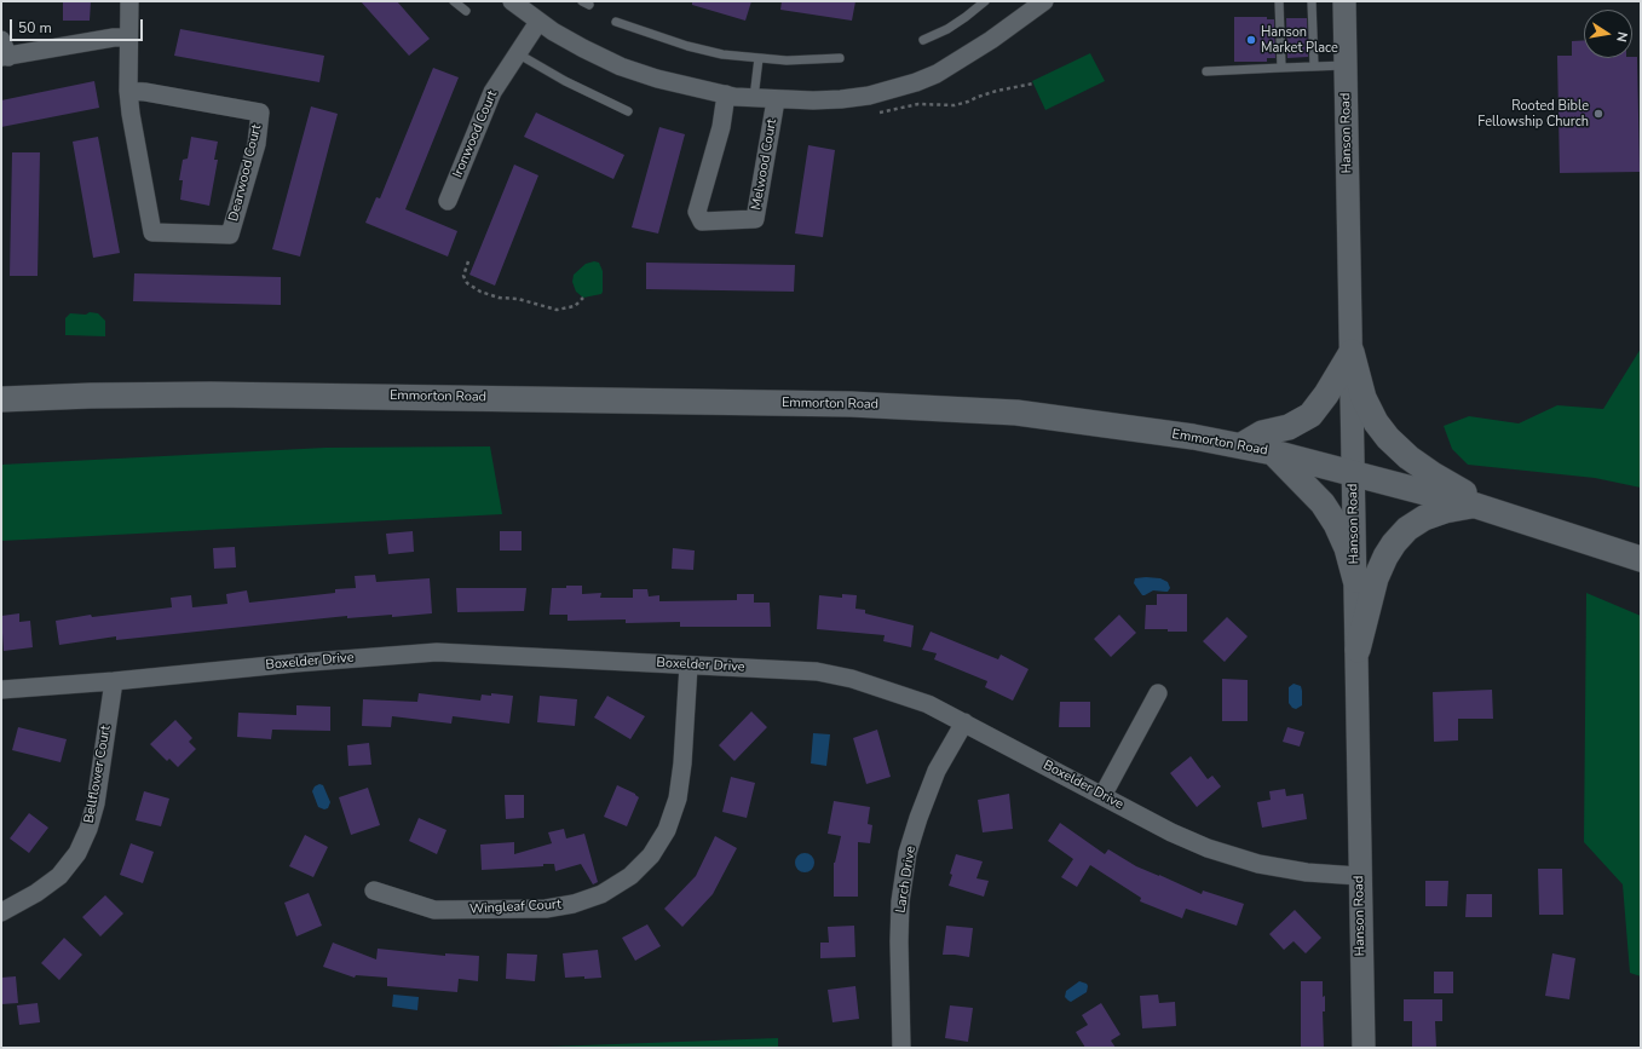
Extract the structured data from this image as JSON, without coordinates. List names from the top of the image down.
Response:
{
  "streets": {
    "main road": ["Emmorton Road"],
    "street": [
      "Hanson Road",
      "Ironwood Court",
      "Melwood Court",
      "Dearwood Court",
      "Boxelder Drive",
      "Bellflower Court",
      "Larch Drive",
      "Wingleaf Court"
    ]
  },
  "crossings": [
    ["Hanson Road", "Emmorton Road"],
    ["Hanson Road", "Boxelder Drive"],
    ["Boxelder Drive", "Bellflower Court"],
    ["Boxelder Drive", "Larch Drive"],
    ["Boxelder Drive", "Wingleaf Court"]
  ],
  "places": ["Hanson Market Place", "Rooted Bible Fellowship Church"],
  "scale_bar": "50 m",
  "north": "right"
}
